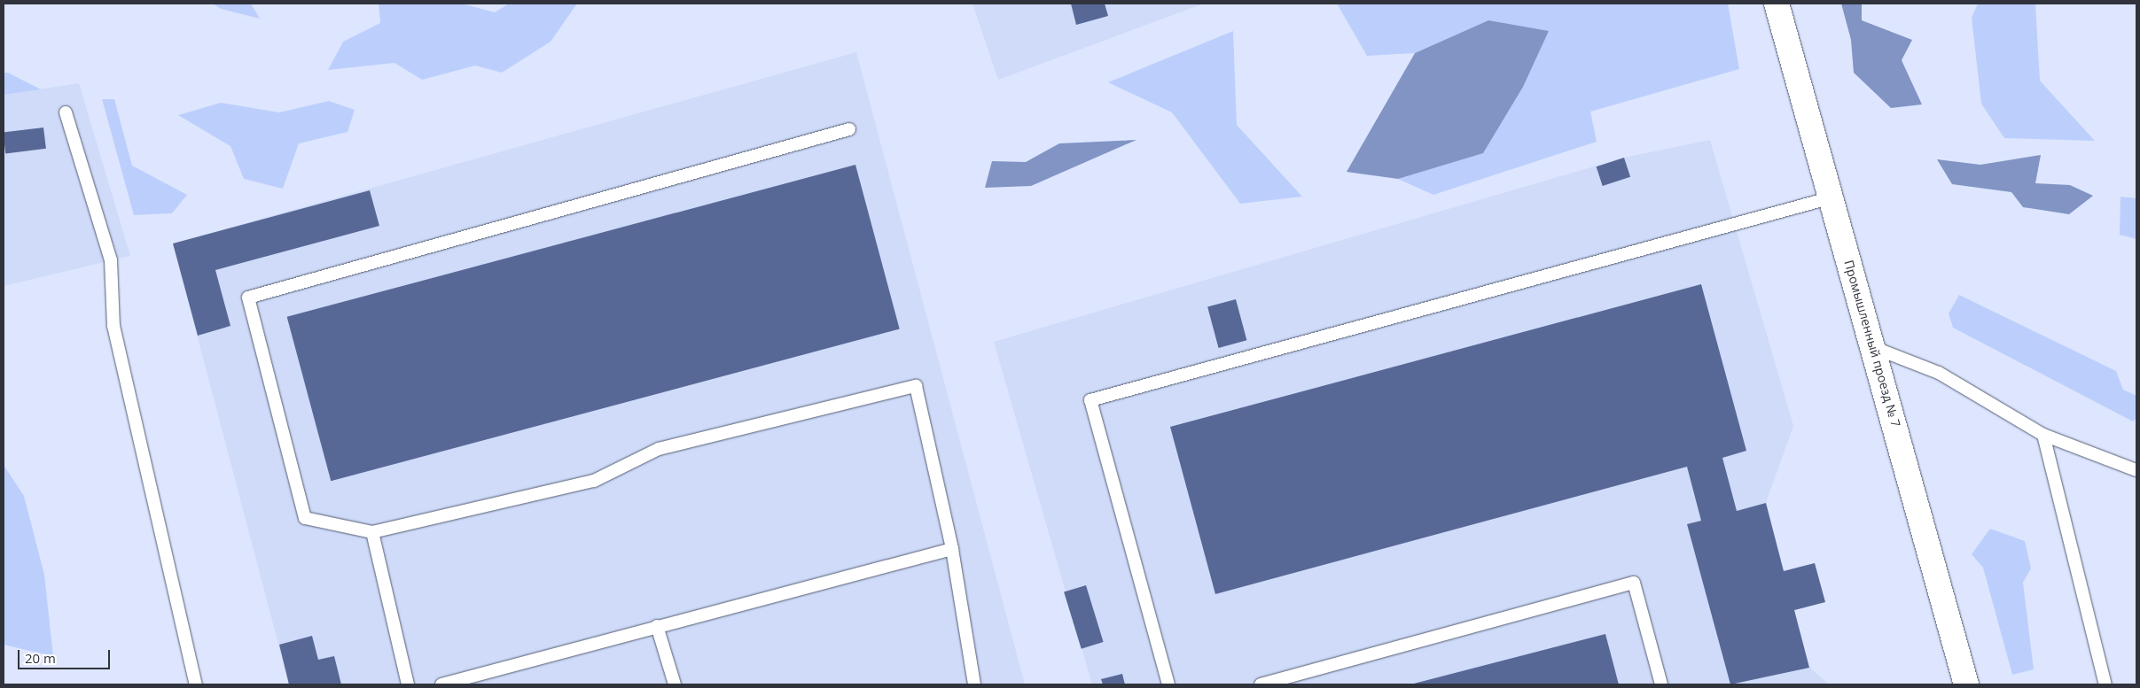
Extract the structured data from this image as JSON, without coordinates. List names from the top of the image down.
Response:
{
  "streets": {
    "street": ["Промышленный проезд № 7"]
  },
  "scale_bar": "20 m"
}
